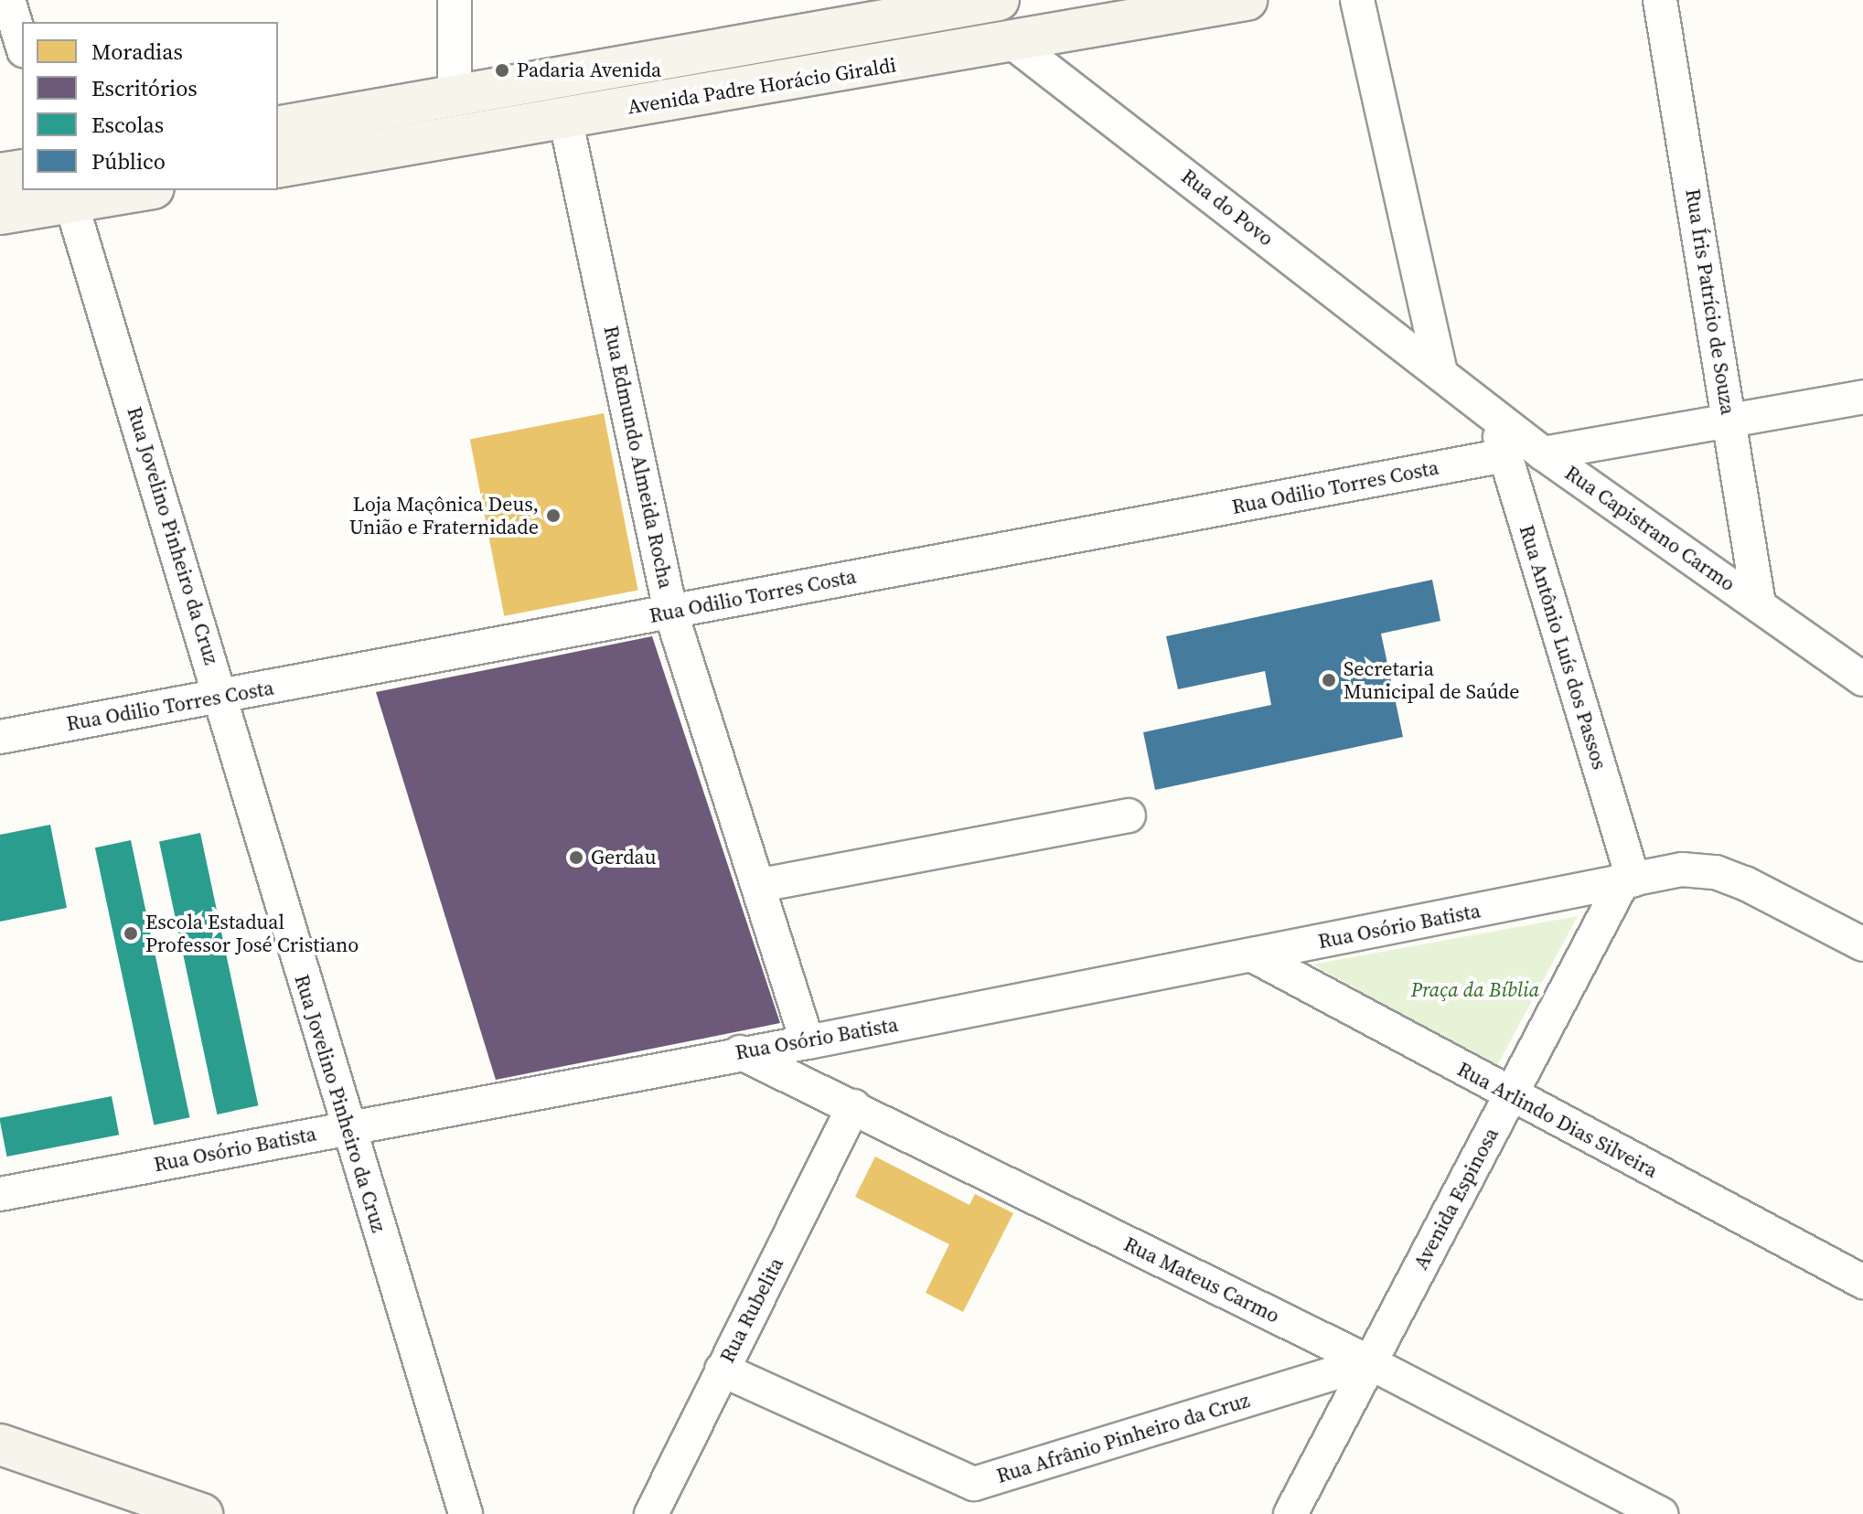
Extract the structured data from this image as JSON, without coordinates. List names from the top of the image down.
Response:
{
  "streets": {
    "street": [
      "Avenida Padre Horácio Giraldi",
      "Rua do Povo",
      "Rua Íris Patrício de Souza",
      "Rua Edmundo Almeida Rocha",
      "Rua Odilio Torres Costa",
      "Rua Capistrano Carmo",
      "Rua Jovelino Pinheiro da Cruz",
      "Rua Antônio Luís dos Passos",
      "Rua Osório Batista",
      "Rua Arlindo Dias Silveira",
      "Avenida Espinosa",
      "Rua Mateus Carmo",
      "Rua Rubelita",
      "Rua Afrânio Pinheiro da Cruz"
    ]
  },
  "crossings": [
    ["Avenida Padre Horácio Giraldi", "Rua do Povo"],
    ["Avenida Padre Horácio Giraldi", "Rua Edmundo Almeida Rocha"],
    ["Rua do Povo", "Rua Capistrano Carmo"],
    ["Rua Íris Patrício de Souza", "Rua Capistrano Carmo"],
    ["Rua Edmundo Almeida Rocha", "Rua Odilio Torres Costa"],
    ["Rua Edmundo Almeida Rocha", "Rua Osório Batista"],
    ["Rua Odilio Torres Costa", "Rua Jovelino Pinheiro da Cruz"],
    ["Rua Odilio Torres Costa", "Rua Antônio Luís dos Passos"],
    ["Rua Capistrano Carmo", "Rua Antônio Luís dos Passos"],
    ["Rua Jovelino Pinheiro da Cruz", "Rua Osório Batista"],
    ["Rua Antônio Luís dos Passos", "Rua Osório Batista"],
    ["Rua Antônio Luís dos Passos", "Avenida Espinosa"],
    ["Rua Osório Batista", "Rua Arlindo Dias Silveira"],
    ["Rua Osório Batista", "Avenida Espinosa"],
    ["Rua Osório Batista", "Rua Mateus Carmo"],
    ["Rua Arlindo Dias Silveira", "Avenida Espinosa"],
    ["Avenida Espinosa", "Rua Mateus Carmo"],
    ["Avenida Espinosa", "Rua Afrânio Pinheiro da Cruz"],
    ["Rua Mateus Carmo", "Rua Rubelita"],
    ["Rua Mateus Carmo", "Rua Afrânio Pinheiro da Cruz"],
    ["Rua Rubelita", "Rua Afrânio Pinheiro da Cruz"]
  ],
  "parks": ["Praça da Bíblia"],
  "places": [
    "Padaria Avenida",
    "Loja Maçônica Deus, União e Fraternidade",
    "Secretaria Municipal de Saúde",
    "Gerdau",
    "Escola Estadual Professor José Cristiano"
  ],
  "legend": [
    "Moradias",
    "Escritórios",
    "Escolas",
    "Público"
  ]
}
